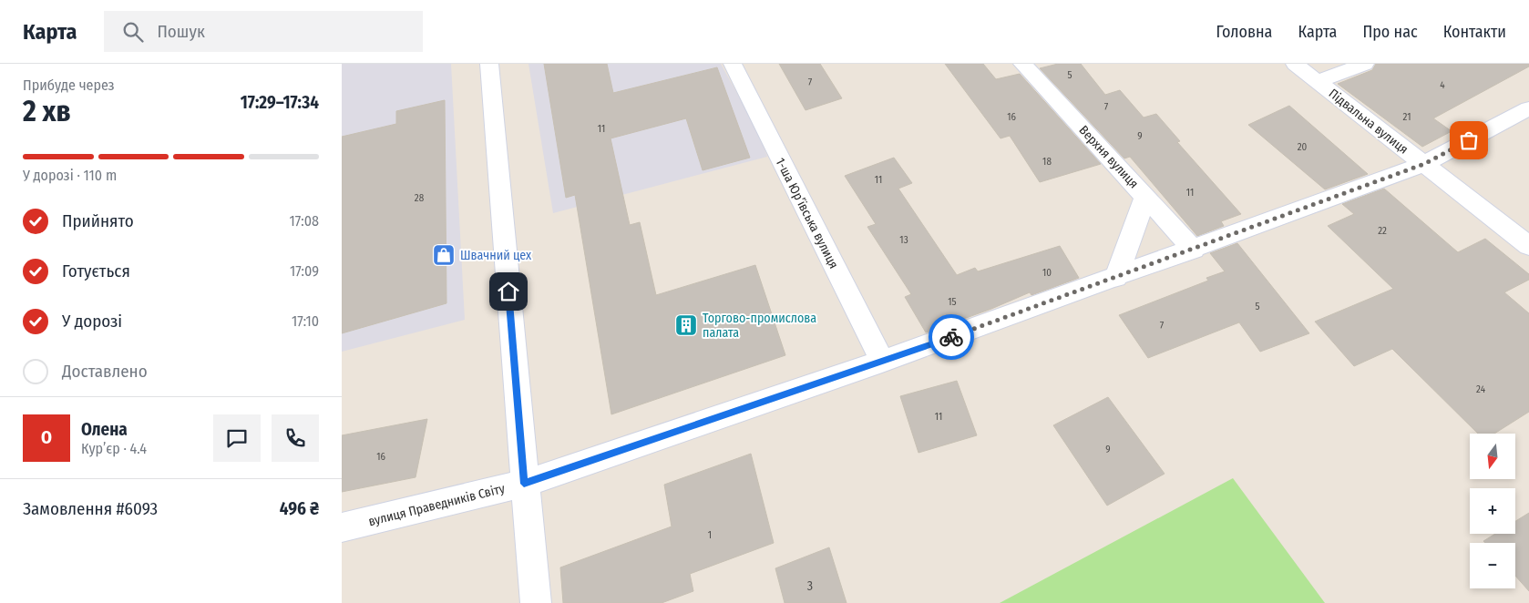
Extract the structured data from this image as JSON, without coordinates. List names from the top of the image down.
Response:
{
  "streets": {
    "street": [
      "Підвальна вулиця",
      "Верхня вулиця",
      "1-ша Юрʼївська вулиця",
      "вулиця Праведників Світу"
    ]
  },
  "crossings": [
    ["Підвальна вулиця", "вулиця Праведників Світу"],
    ["Верхня вулиця", "вулиця Праведників Світу"],
    ["1-ша Юрʼївська вулиця", "вулиця Праведників Світу"]
  ],
  "places": {
    "shop": ["Швачний цех"],
    "building": ["Торгово-промислова палата"]
  },
  "house_numbers": [
    "5",
    "7",
    "4",
    "7",
    "16",
    "21",
    "11",
    "9",
    "20",
    "18",
    "11",
    "11",
    "28",
    "22",
    "13",
    "10",
    "15",
    "5",
    "7",
    "24",
    "11",
    "9",
    "16",
    "1",
    "3"
  ],
  "north": "bottom",
  "page": {
    "header": "Карта",
    "search": "Пошук",
    "nav": [
      "Головна",
      "Карта",
      "Про нас",
      "Контакти"
    ],
    "heading": ["2 хв", "Прибуде через", "17:29–17:34"],
    "panel": [
      "Олена",
      "Кур’єр · 4.4",
      "Замовлення #6093",
      "496 ₴"
    ],
    "bar": "У дорозі · 110 m",
    "list": [
      ["Прийнято", "17:08"],
      ["Готується", "17:09"],
      ["У дорозі", "17:10"],
      "Доставлено"
    ],
    "round": "О",
    "map_buttons": ["+", "−"]
  }
}
